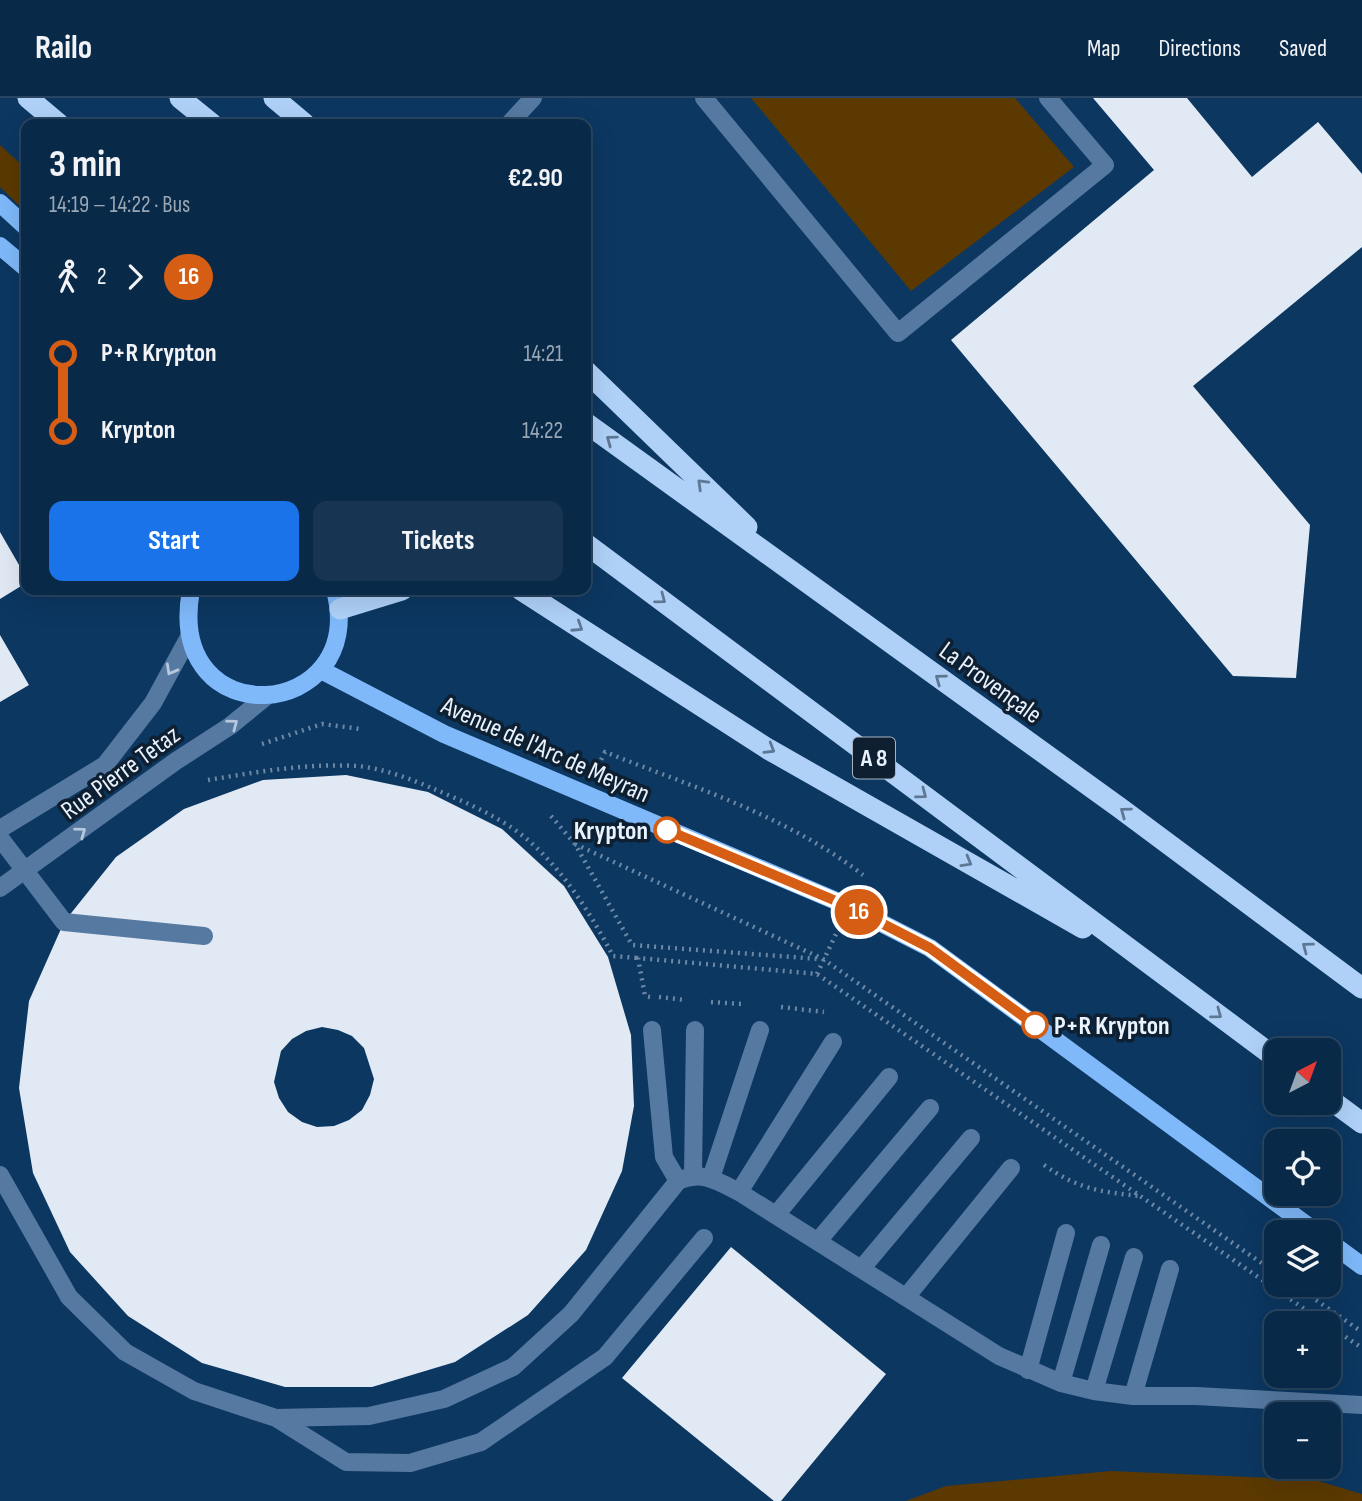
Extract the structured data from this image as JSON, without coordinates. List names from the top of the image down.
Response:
{
  "streets": {
    "highway": ["La Provençale", "A 8"],
    "main road": ["Avenue de l'Arc de Meyran"],
    "street": ["Rue Pierre Tetaz"]
  },
  "places": ["Krypton", "P+R Krypton"],
  "lines": ["bus line 16"],
  "north": "top right",
  "page": {
    "header": "Railo",
    "nav": ["Map", "Directions", "Saved"],
    "on_map": "16",
    "heading": ["3 min", "14:19 – 14:22 · Bus", "€2.90"],
    "legs": ["2", "16"],
    "list": [
      {
        "name": "P+R Krypton",
        "value": "14:21"
      },
      {
        "name": "Krypton",
        "value": "14:22"
      }
    ],
    "buttons": ["Start", "Tickets"],
    "map_buttons": ["+", "−"]
  }
}
